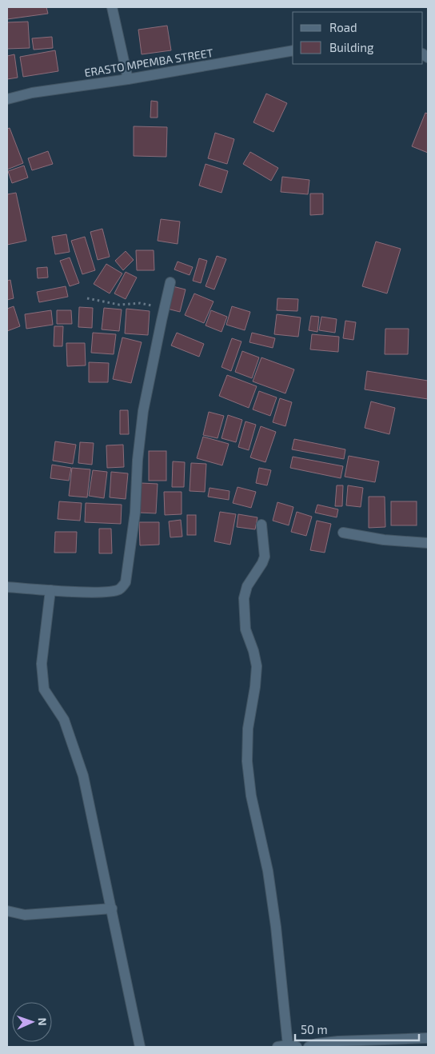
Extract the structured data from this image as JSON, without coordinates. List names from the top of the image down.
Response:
{
  "streets": {
    "street": ["ERASTO MPEMBA STREET"]
  },
  "legend": ["Road", "Building"],
  "scale_bar": "50 m",
  "north": "right"
}
